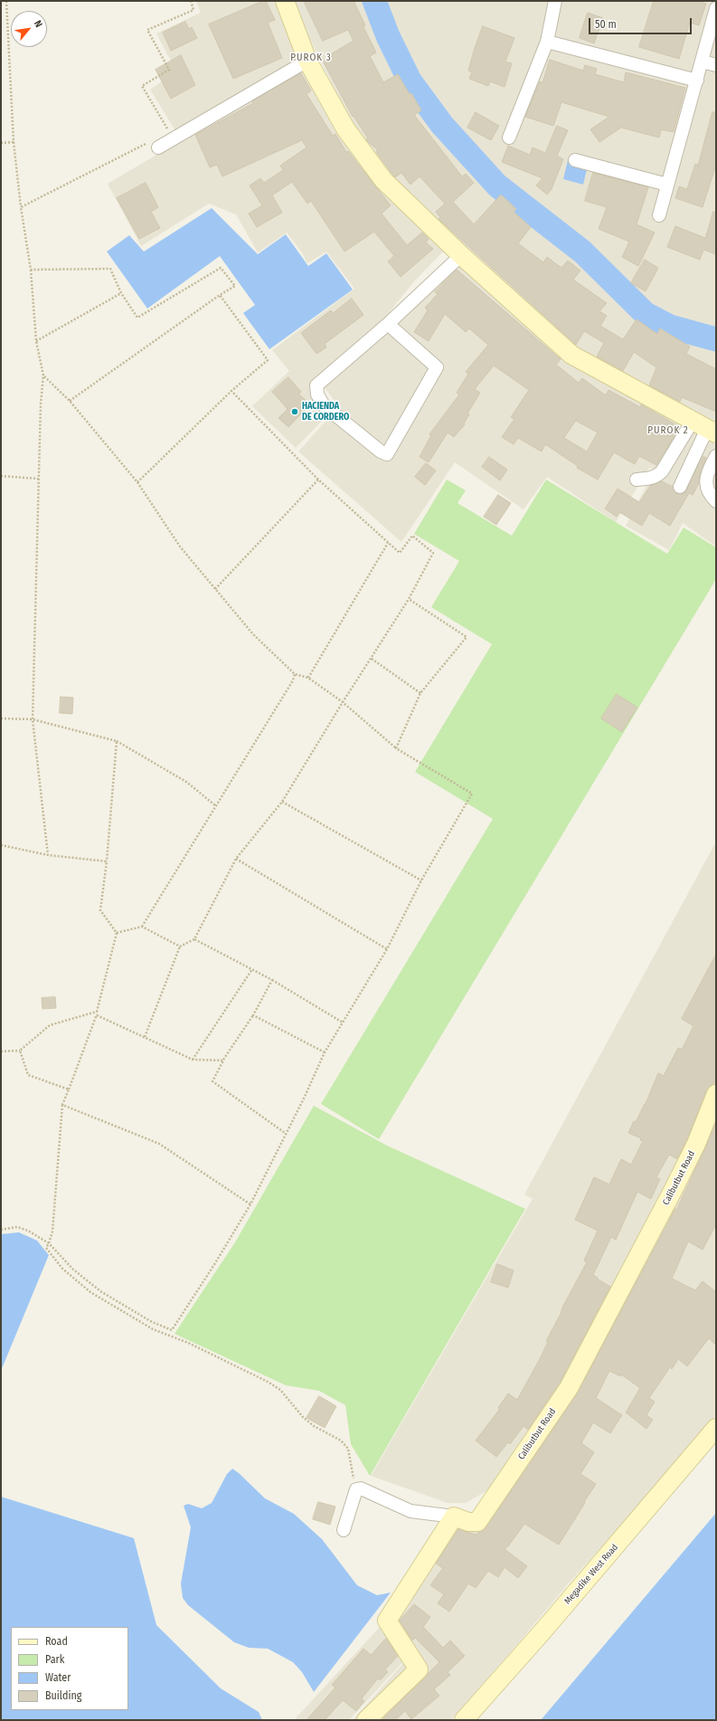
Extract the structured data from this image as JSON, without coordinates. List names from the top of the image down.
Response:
{
  "streets": {
    "street": ["Calibutbut Road", "Megadike West Road"]
  },
  "districts": ["PUROK 3", "PUROK 2"],
  "places": ["HACIENDA DE CORDERO"],
  "legend": [
    "Road",
    "Park",
    "Water",
    "Building"
  ],
  "scale_bar": "50 m",
  "north": "top right"
}
